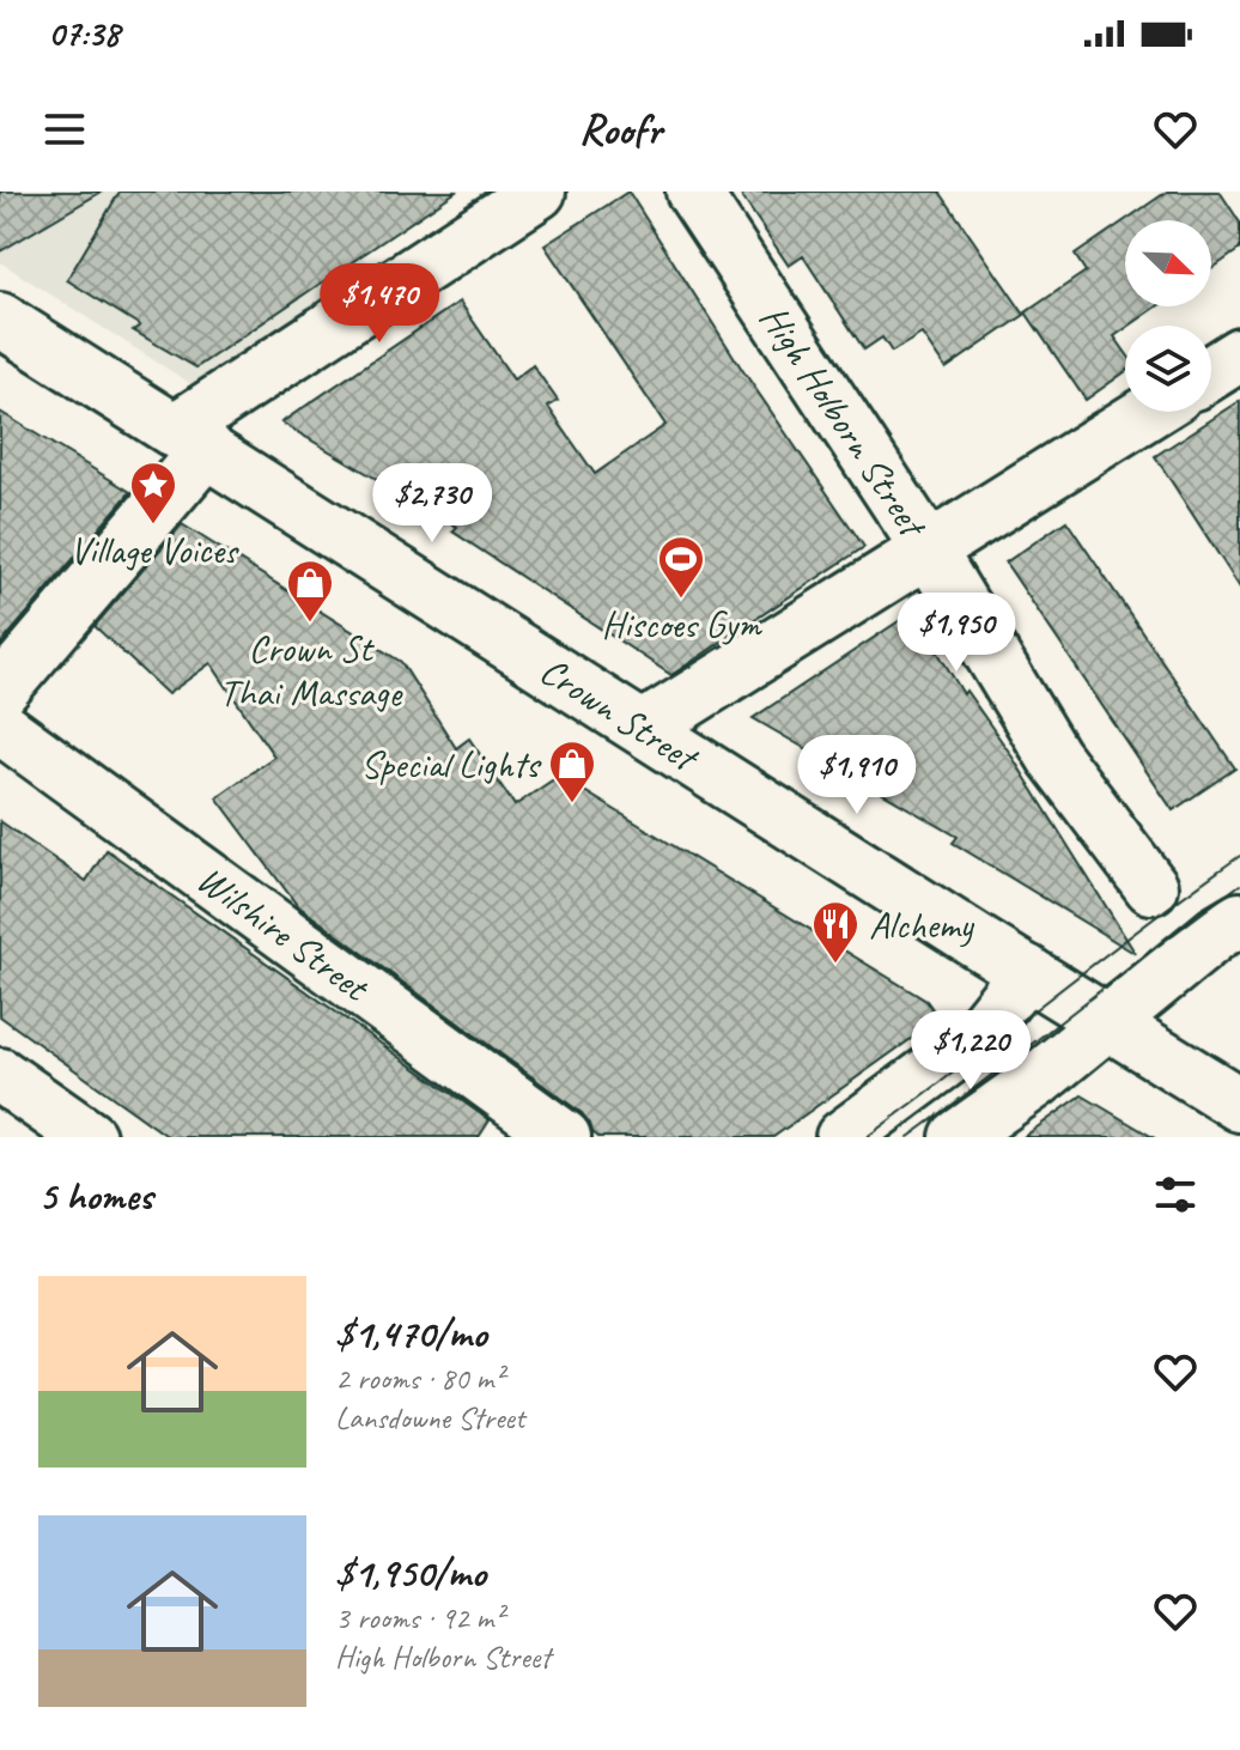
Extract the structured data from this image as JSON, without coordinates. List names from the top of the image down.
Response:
{
  "streets": {
    "street": ["High Holborn Street", "Crown Street", "Wilshire Street"]
  },
  "places": {
    "place": ["Village Voices"],
    "sports": ["Hiscoes Gym"],
    "shop": ["Crown St Thai Massage", "Special Lights"],
    "restaurant": ["Alchemy"]
  },
  "north": "bottom right",
  "page": {
    "status": "07:38",
    "header": "Roofr",
    "price": [
      "$1,470",
      "$2,730",
      "$1,950",
      "$1,910",
      "$1,220"
    ],
    "heading": "5 homes",
    "list": [
      {
        "name": "$1,470/mo",
        "note": "2 rooms · 80 m² · Lansdowne Street"
      },
      {
        "name": "$1,950/mo",
        "note": "3 rooms · 92 m² · High Holborn Street"
      }
    ]
  }
}
